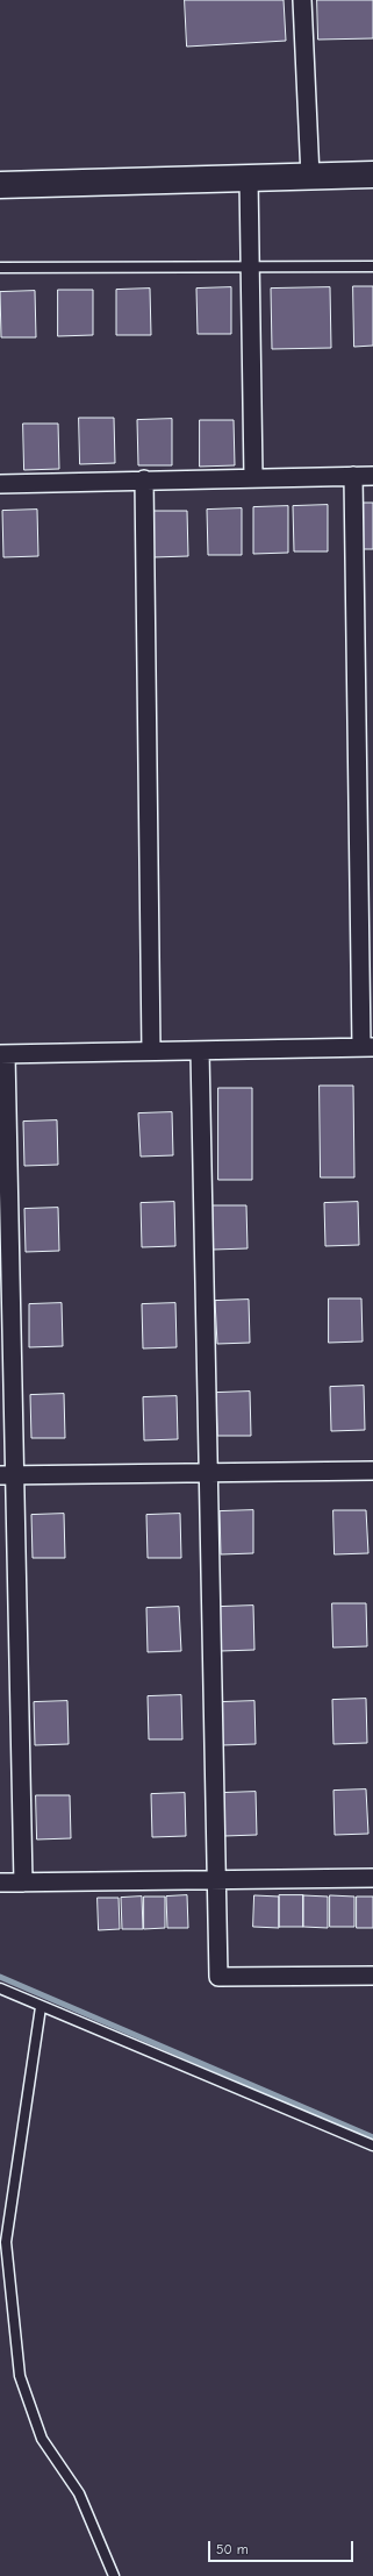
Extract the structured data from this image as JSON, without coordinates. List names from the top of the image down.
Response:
{
  "scale_bar": "50 m"
}
